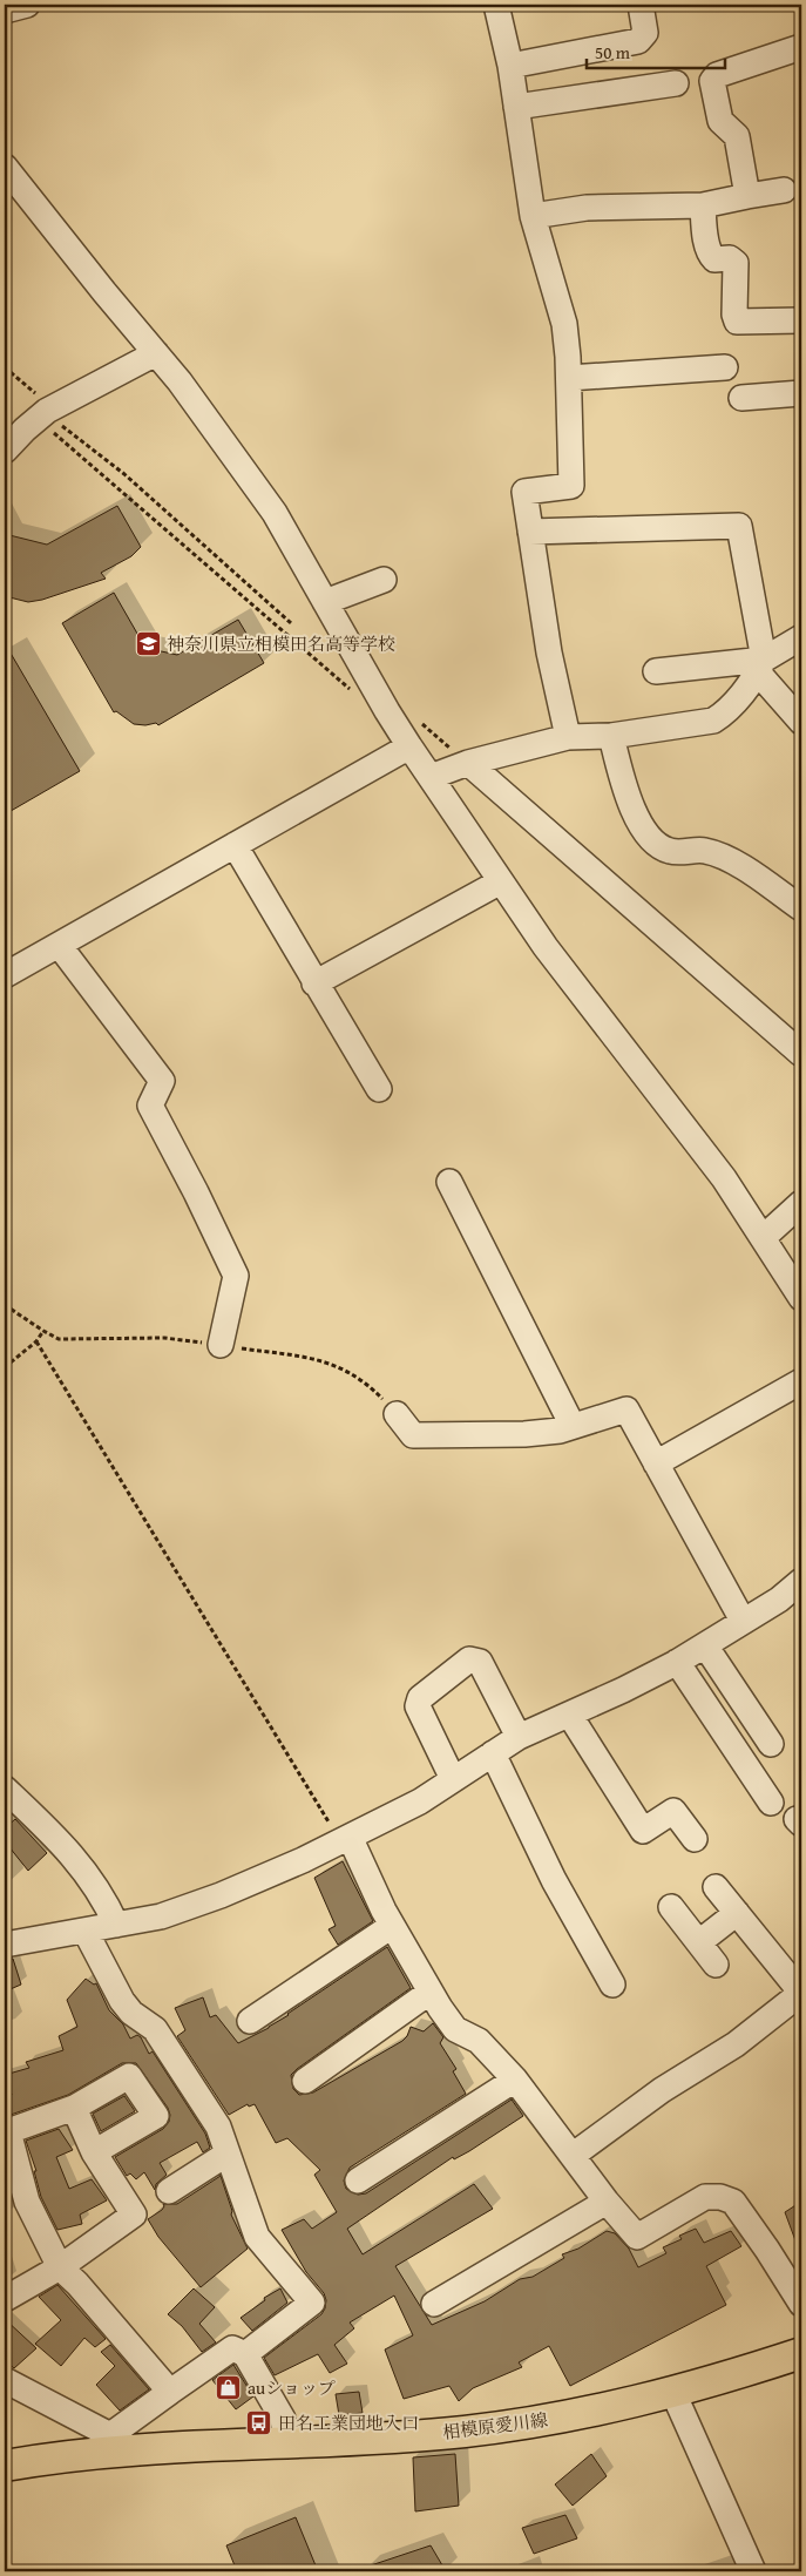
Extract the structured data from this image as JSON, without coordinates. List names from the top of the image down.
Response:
{
  "streets": {
    "main road": ["相模原愛川線"]
  },
  "places": {
    "school or university": ["神奈川県立相模田名高等学校"],
    "shop": ["auショップ"],
    "bus stop": ["田名工業団地入口"]
  },
  "scale_bar": "50 m"
}
